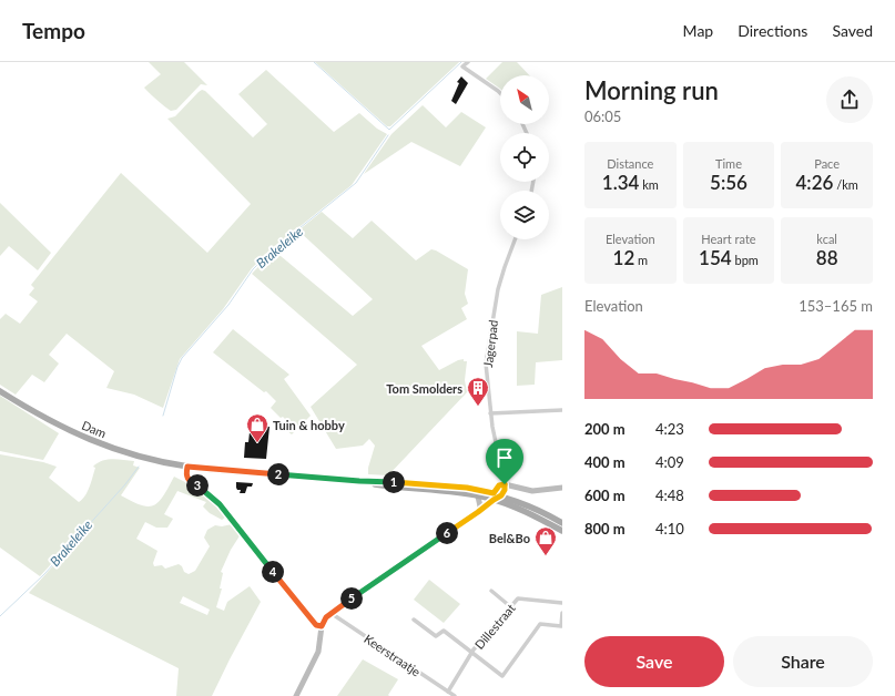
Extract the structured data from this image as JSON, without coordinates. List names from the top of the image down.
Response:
{
  "streets": {
    "main road": ["Dam"],
    "street": ["Jagerpad", "Dillestraat", "Keerstraatje"]
  },
  "crossings": [
    ["Dillestraat", "Keerstraatje"]
  ],
  "water": ["Brakeleike"],
  "places": {
    "building": ["Tom Smolders"],
    "shop": ["Tuin & hobby", "Bel&Bo"]
  },
  "north": "top left",
  "page": {
    "header": "Tempo",
    "nav": ["Map", "Directions", "Saved"],
    "heading": ["Morning run", "06:05"],
    "stats": [
      ["Distance", "1.34 km"],
      ["Time", "5:56"],
      ["Pace", "4:26 /km"],
      ["Elevation", "12 m"],
      ["Heart rate", "154 bpm"],
      ["kcal", "88"]
    ],
    "chart": ["Elevation", "153–165 m"],
    "list": [
      {
        "name": "200 m",
        "note": "4:23"
      },
      {
        "name": "400 m",
        "note": "4:09"
      },
      {
        "name": "600 m",
        "note": "4:48"
      },
      {
        "name": "800 m",
        "note": "4:10"
      }
    ],
    "pins": [
      "2",
      "1",
      "3",
      "6",
      "4",
      "5"
    ],
    "buttons": ["Save", "Share"]
  }
}
